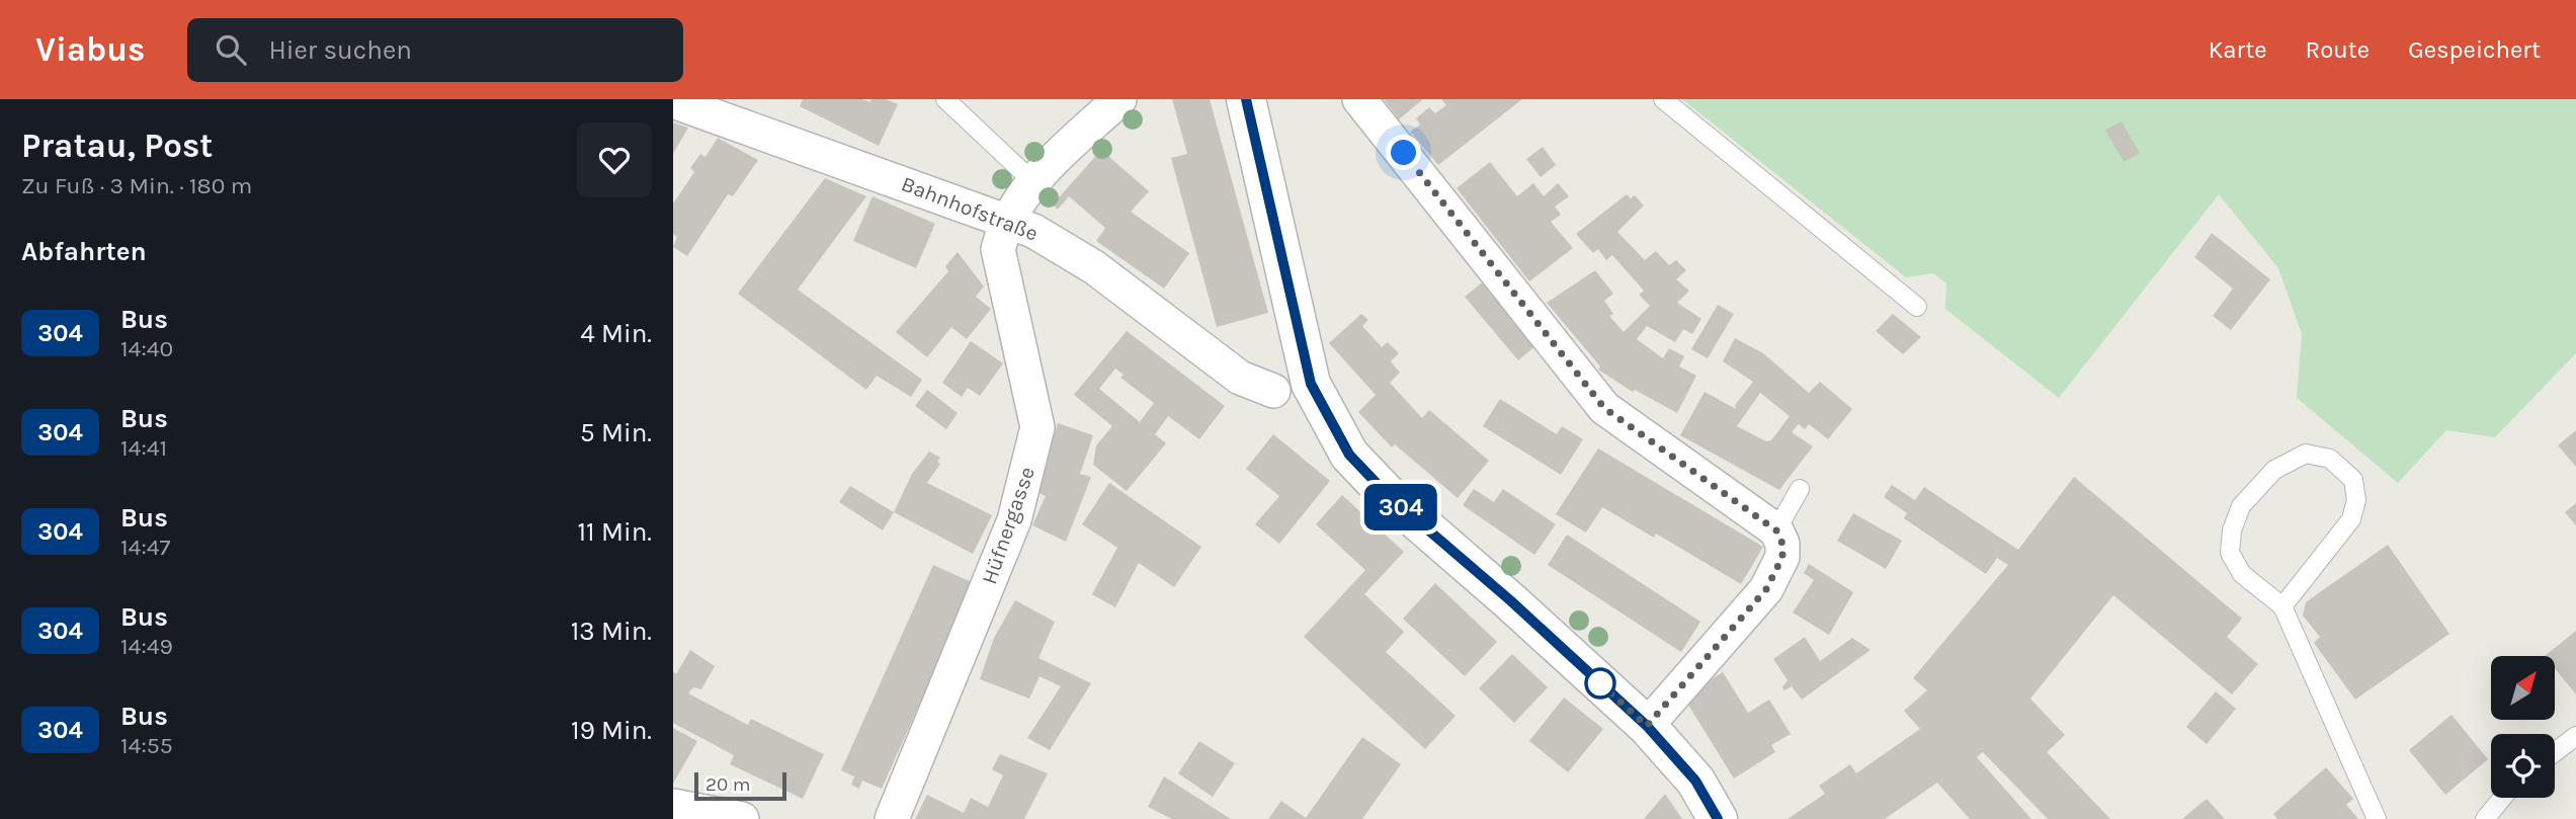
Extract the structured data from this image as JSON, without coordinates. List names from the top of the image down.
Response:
{
  "streets": {
    "street": ["Bahnhofstraße", "Hüfnergasse"]
  },
  "crossings": [
    ["Bahnhofstraße", "Hüfnergasse"]
  ],
  "lines": ["bus line 304"],
  "scale_bar": "20 m",
  "north": "top right",
  "page": {
    "header": "Viabus",
    "search": "Hier suchen",
    "nav": ["Karte", "Route", "Gespeichert"],
    "heading": [
      ["Pratau, Post", "Zu Fuß · 3 Min. · 180 m"],
      "Abfahrten"
    ],
    "on_map": "304",
    "list": [
      {
        "mark": "304",
        "name": "Bus",
        "note": "14:40",
        "value": "4 Min."
      },
      {
        "mark": "304",
        "name": "Bus",
        "note": "14:41",
        "value": "5 Min."
      },
      {
        "mark": "304",
        "name": "Bus",
        "note": "14:47",
        "value": "11 Min."
      },
      {
        "mark": "304",
        "name": "Bus",
        "note": "14:49",
        "value": "13 Min."
      },
      {
        "mark": "304",
        "name": "Bus",
        "note": "14:55",
        "value": "19 Min."
      }
    ],
    "scale": "20 m"
  }
}
